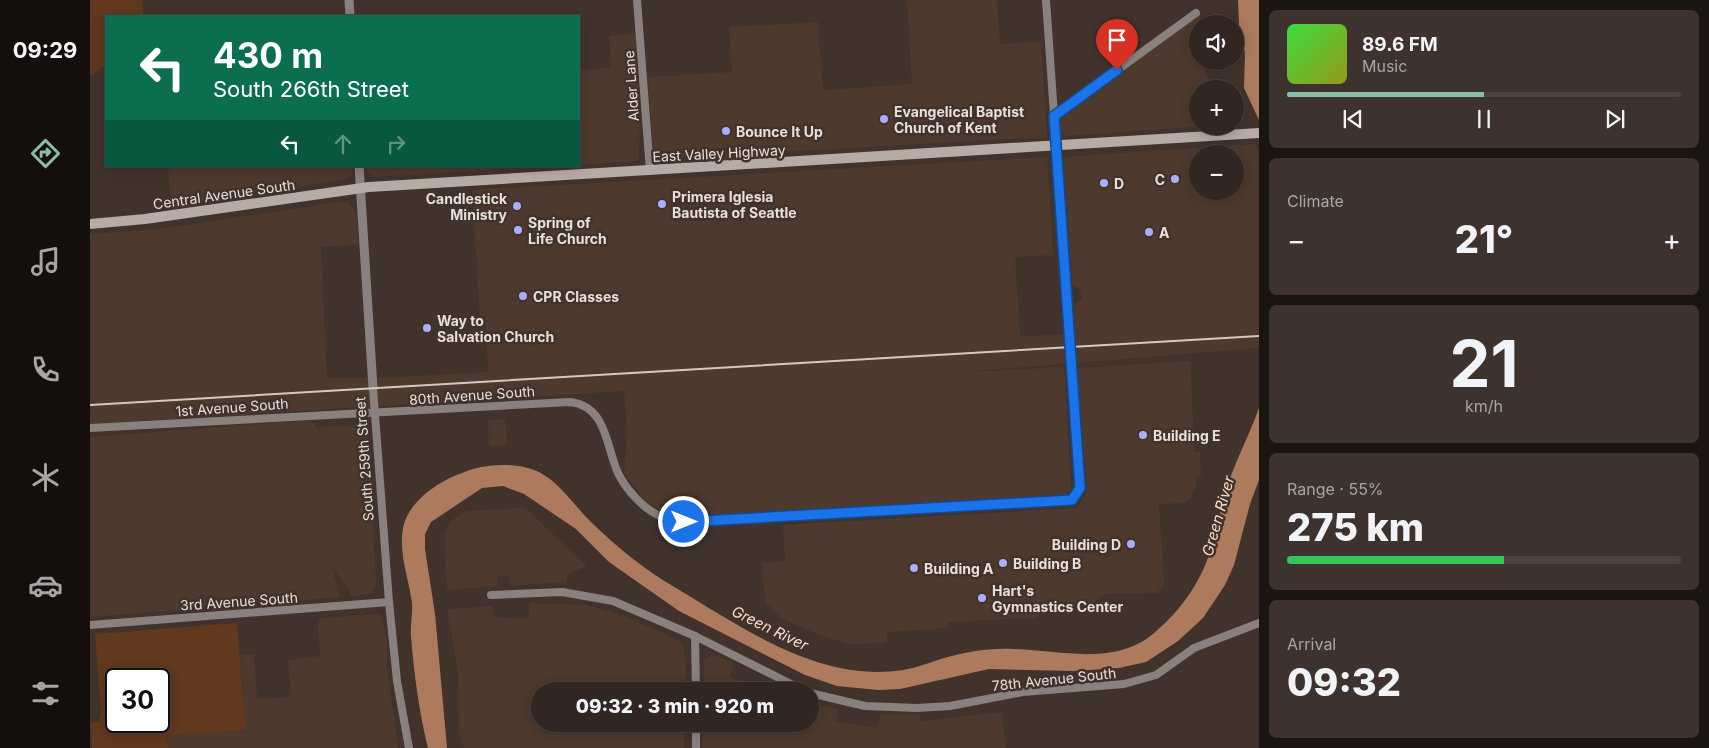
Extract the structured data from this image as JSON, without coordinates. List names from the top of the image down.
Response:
{
  "streets": {
    "main road": ["East Valley Highway", "Central Avenue South"],
    "street": [
      "Alder Lane",
      "80th Avenue South",
      "1st Avenue South",
      "South 259th Street",
      "3rd Avenue South",
      "78th Avenue South"
    ]
  },
  "crossings": [
    ["Alder Lane", "East Valley Highway"],
    ["East Valley Highway", "Central Avenue South"],
    ["East Valley Highway", "80th Avenue South"],
    ["East Valley Highway", "South 259th Street"],
    ["Central Avenue South", "South 259th Street"],
    ["80th Avenue South", "1st Avenue South"],
    ["80th Avenue South", "South 259th Street"],
    ["1st Avenue South", "South 259th Street"],
    ["South 259th Street", "3rd Avenue South"]
  ],
  "water": ["Green River"],
  "places": [
    "Evangelical Baptist Church of Kent",
    "Bounce It Up",
    "C",
    "D",
    "Primera Iglesia Bautista of Seattle",
    "Candlestick Ministry",
    "Spring of Life Church",
    "A",
    "CPR Classes",
    "Way to Salvation Church",
    "Building E",
    "Building D",
    "Building B",
    "Building A",
    "Hart's Gymnastics Center"
  ],
  "page": {
    "tabs": "09:29",
    "map_buttons": ["+", "−"],
    "turn": ["430 m", "South 266th Street"],
    "song": ["89.6 FM", "Music"],
    "tile": [
      "Climate",
      ["21", "km/h"],
      ["Range · 55%", "275 km"],
      ["Arrival", "09:32"]
    ],
    "heat": ["−", "21°", "+"],
    "limit": "30",
    "trip": "09:32 · 3 min · 920 m"
  }
}
